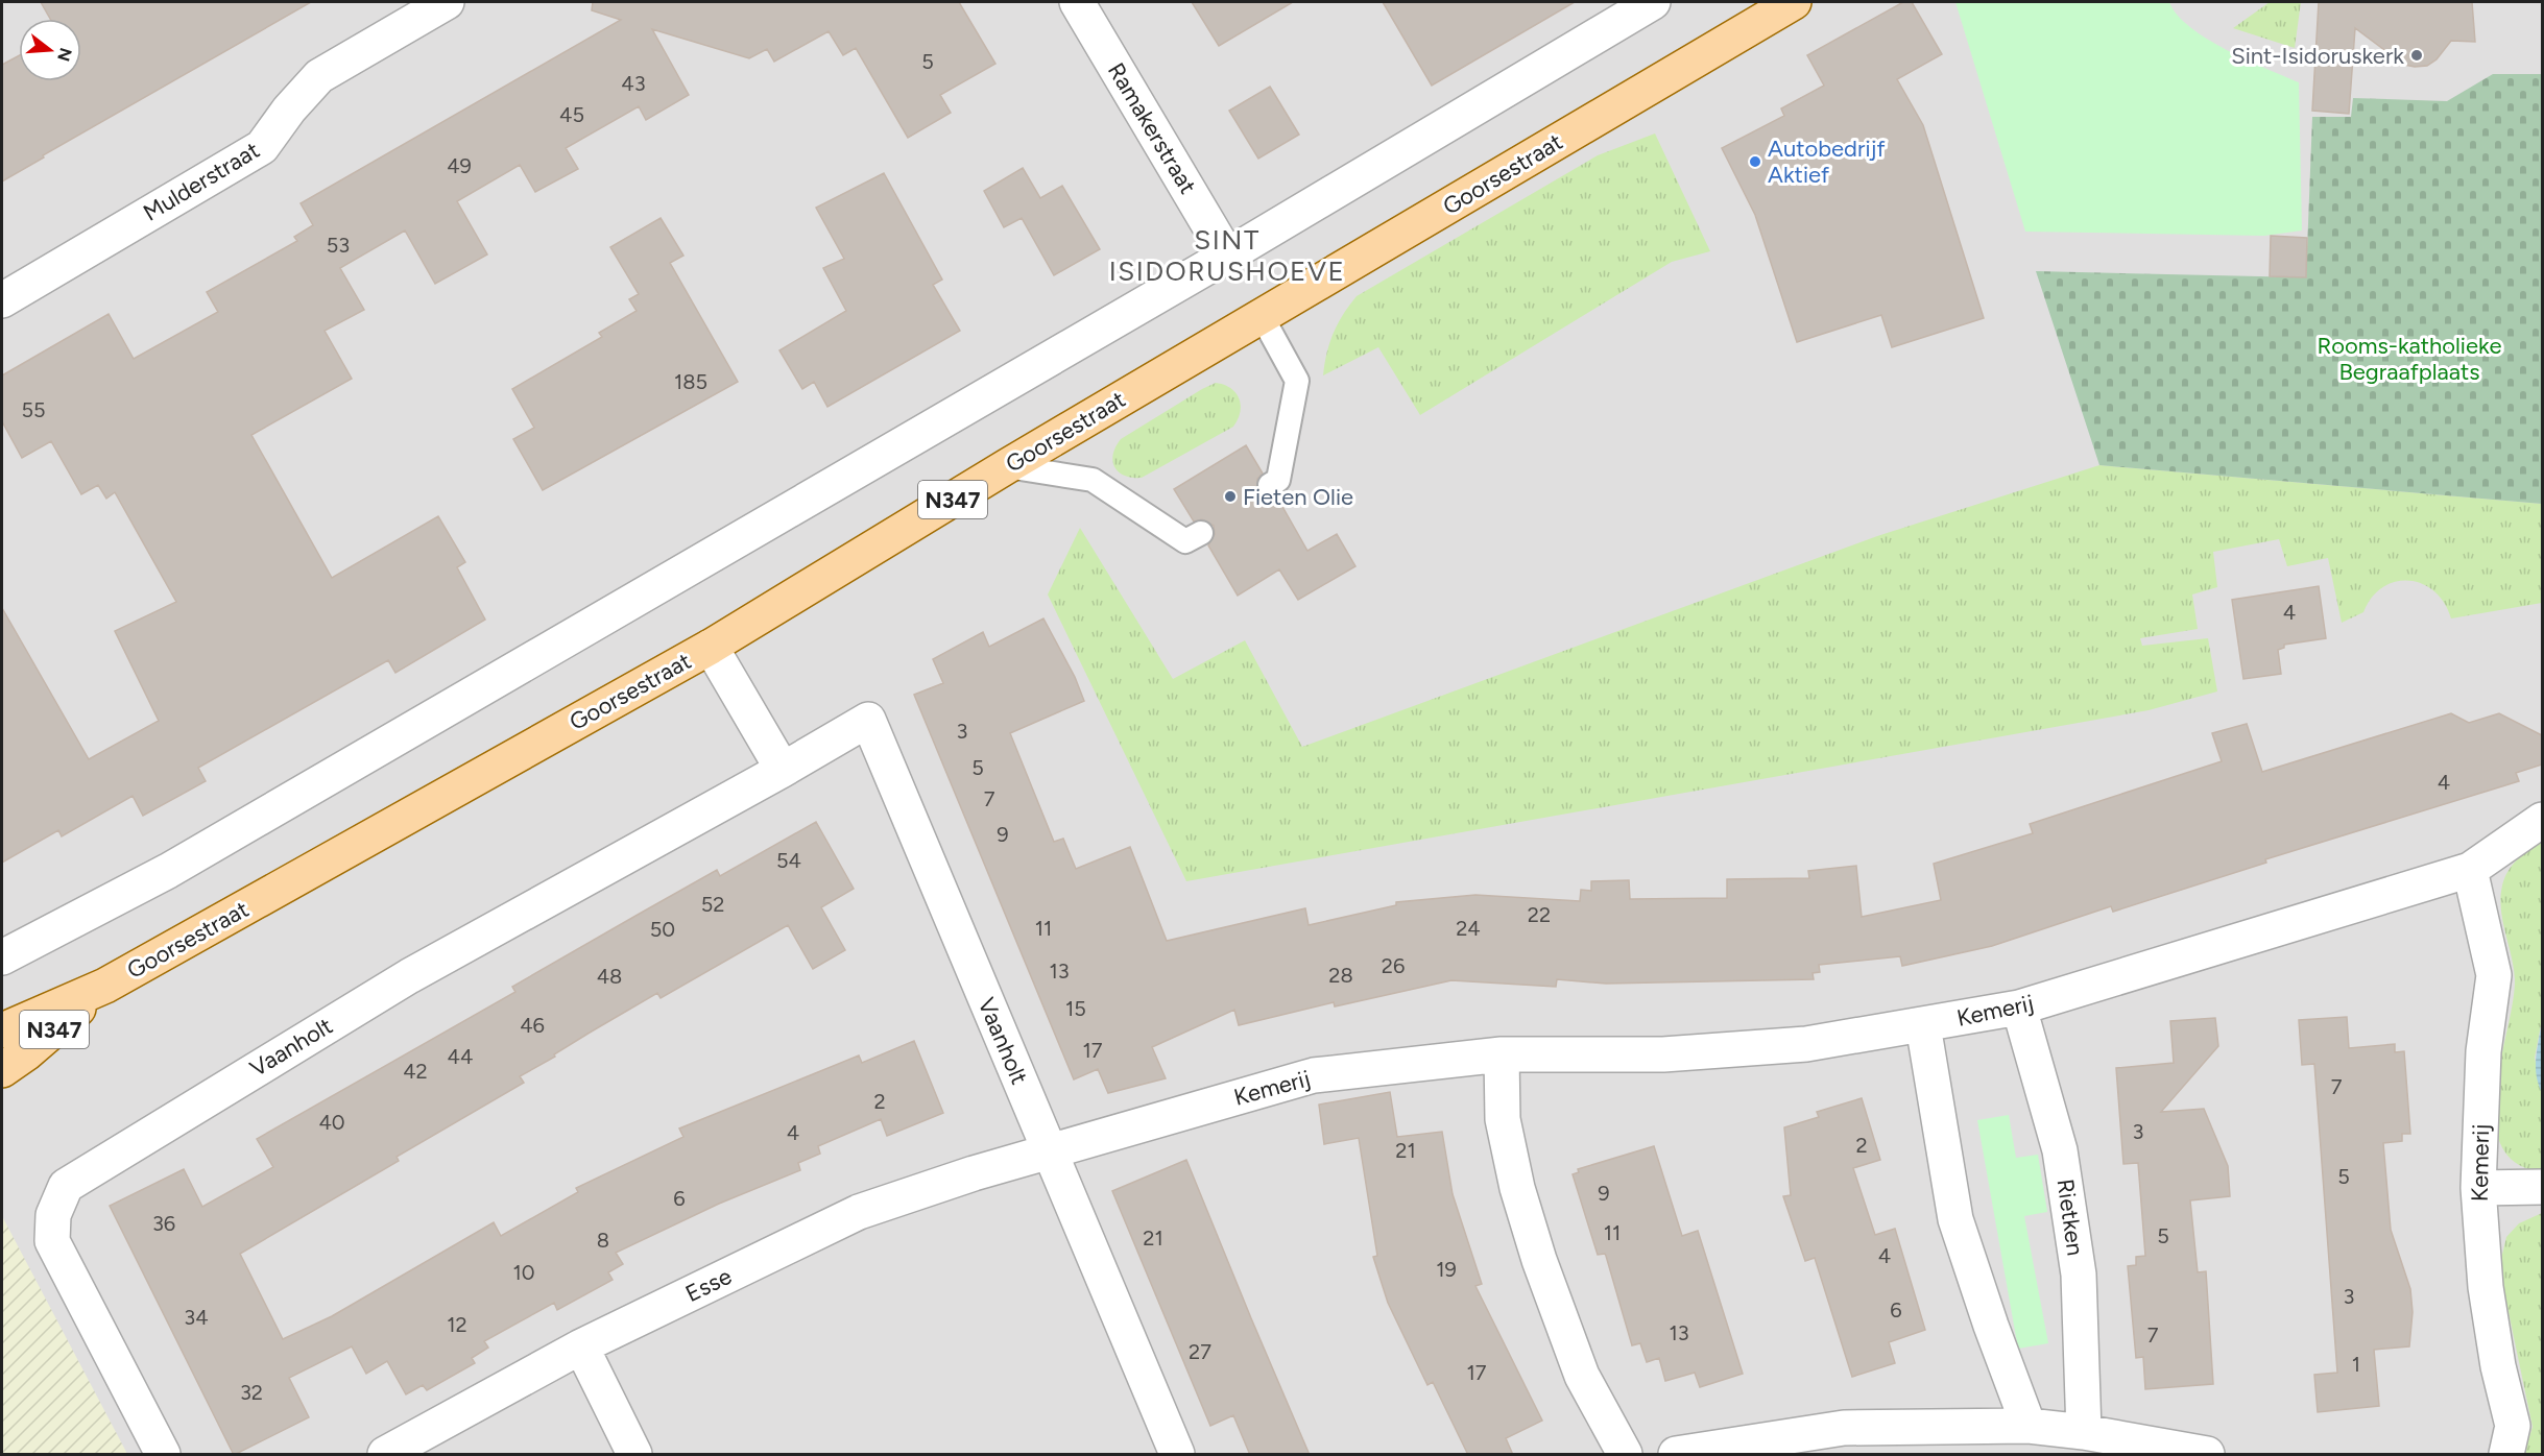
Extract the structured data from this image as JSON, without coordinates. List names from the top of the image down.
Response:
{
  "streets": {
    "main road": ["Goorsestraat", "N347"],
    "street": [
      "Ramakerstraat",
      "Mulderstraat",
      "Kemerij",
      "Vaanholt",
      "Rietken",
      "Esse"
    ]
  },
  "crossings": [
    ["Kemerij", "Vaanholt"],
    ["Kemerij", "Rietken"],
    ["Kemerij", "Esse"],
    ["Vaanholt", "Esse"]
  ],
  "districts": ["SINT ISIDORUSHOEVE"],
  "parks": ["Rooms-katholieke Begraafplaats"],
  "places": ["Sint-Isidoruskerk", "Autobedrijf Aktief", "Fieten Olie"],
  "house_numbers": [
    "5",
    "43",
    "45",
    "49",
    "53",
    "185",
    "55",
    "4",
    "3",
    "5",
    "4",
    "7",
    "9",
    "54",
    "52",
    "22",
    "11",
    "24",
    "50",
    "26",
    "13",
    "28",
    "48",
    "15",
    "46",
    "17",
    "44",
    "42",
    "7",
    "2",
    "40",
    "3",
    "4",
    "2",
    "21",
    "5",
    "9",
    "6",
    "36",
    "11",
    "5",
    "21",
    "8",
    "4",
    "19",
    "10",
    "3",
    "6",
    "34",
    "12",
    "13",
    "7",
    "27",
    "1",
    "17",
    "32"
  ],
  "north": "right"
}
